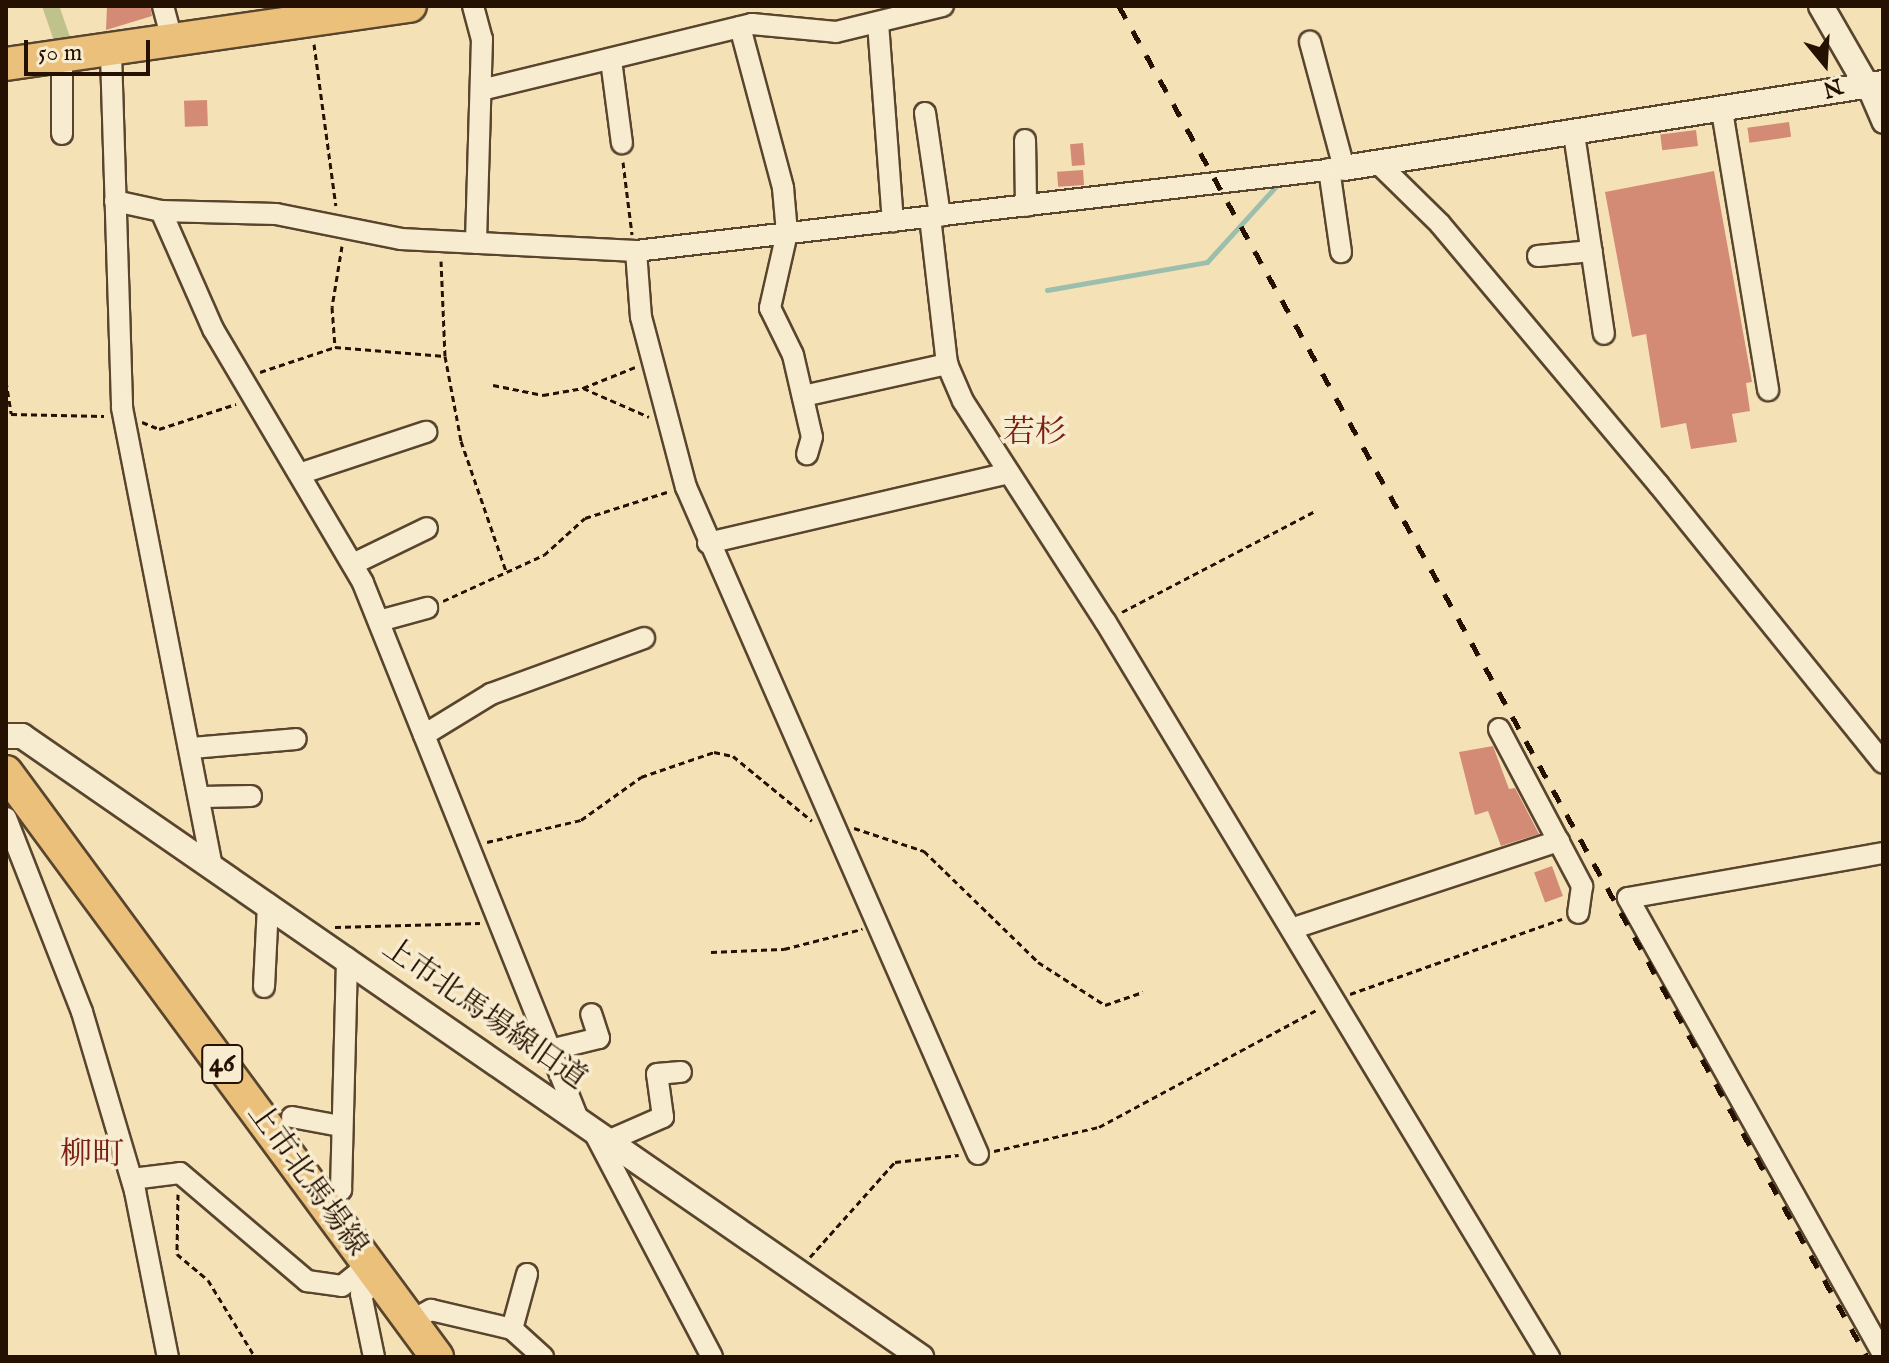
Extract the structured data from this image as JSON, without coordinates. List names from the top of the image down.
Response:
{
  "streets": {
    "main road": ["46", "上市北馬場線"],
    "street": ["上市北馬場線旧道"]
  },
  "districts": ["若杉", "柳町"],
  "scale_bar": "50 m",
  "north": "bottom"
}
